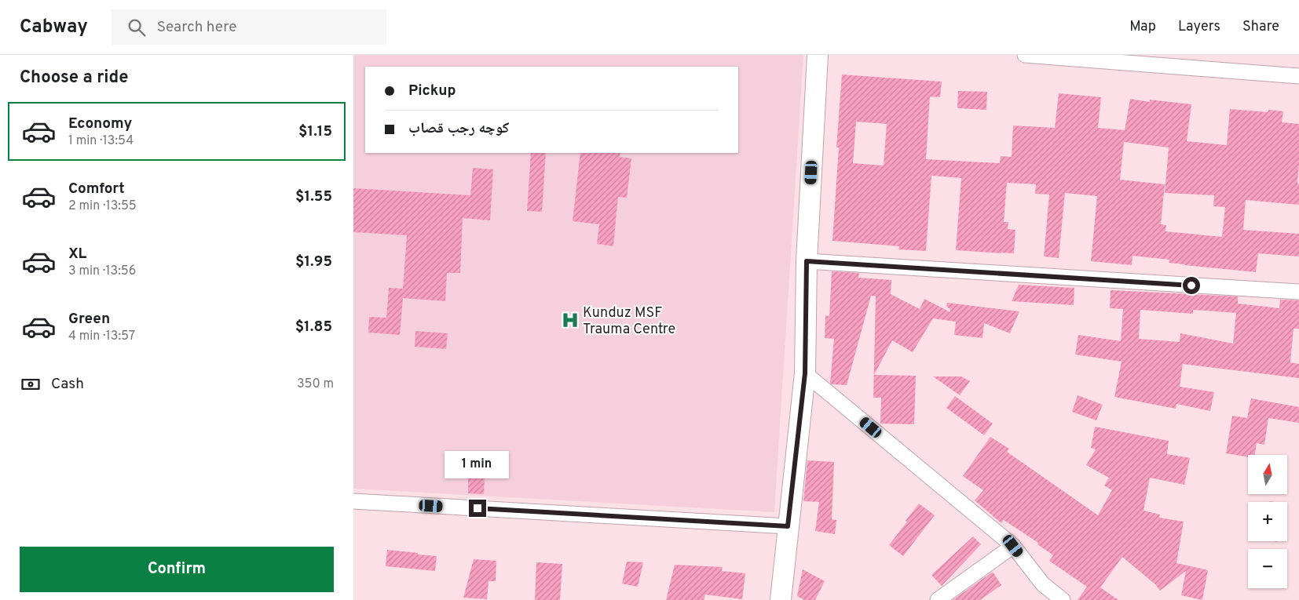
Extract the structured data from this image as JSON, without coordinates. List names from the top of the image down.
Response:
{
  "places": {
    "hospital": ["Kunduz MSF Trauma Centre"]
  },
  "north": "top",
  "page": {
    "header": "Cabway",
    "search": "Search here",
    "nav": ["Map", "Layers", "Share"],
    "heading": "Choose a ride",
    "banner": ["Pickup", "کوچه رجب قصاب"],
    "list": [
      {
        "name": "Economy",
        "note": "1 min · 13:54",
        "value": "$1.15"
      },
      {
        "name": "Comfort",
        "note": "2 min · 13:55",
        "value": "$1.55"
      },
      {
        "name": "XL",
        "note": "3 min · 13:56",
        "value": "$1.95"
      },
      {
        "name": "Green",
        "note": "4 min · 13:57",
        "value": "$1.85"
      }
    ],
    "pay": ["Cash", "350 m"],
    "bubble": "1 min",
    "map_buttons": ["+", "−"],
    "buttons": "Confirm"
  }
}
